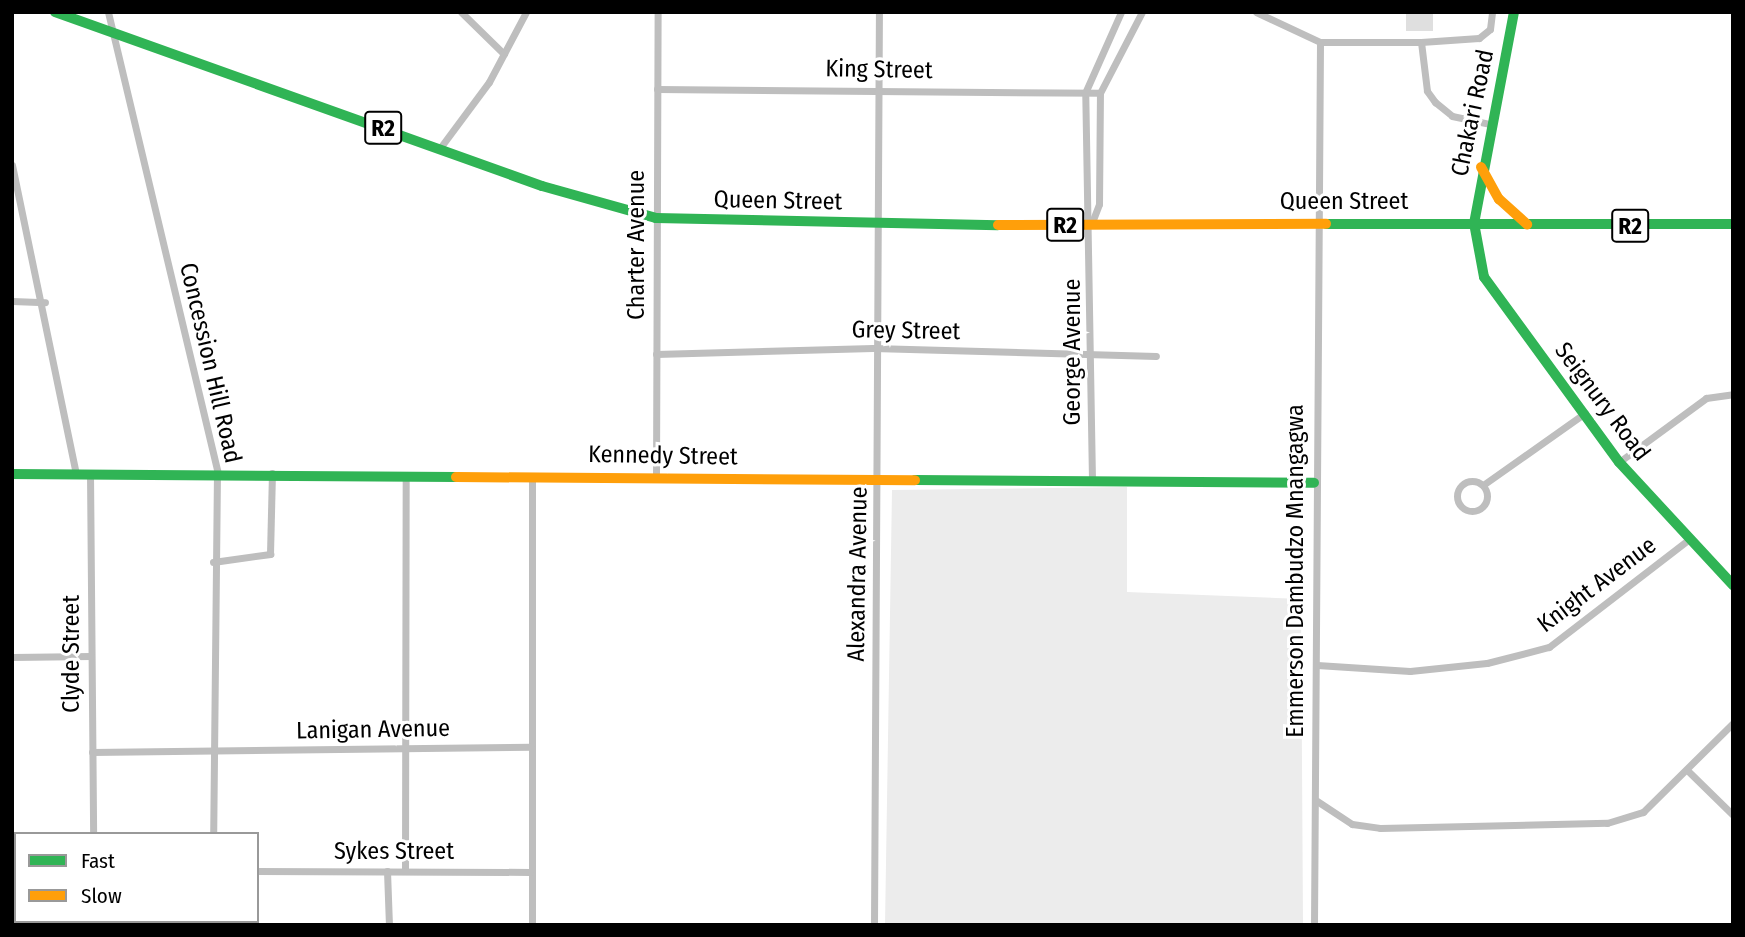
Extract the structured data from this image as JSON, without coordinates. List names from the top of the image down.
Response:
{
  "streets": {
    "main road": [
      "Chakari Road",
      "R2",
      "Queen Street",
      "Seignury Road",
      "Kennedy Street"
    ],
    "street": [
      "King Street",
      "Charter Avenue",
      "Grey Street",
      "George Avenue",
      "Concession Hill Road",
      "Emmerson Dambudzo Mnangagwa",
      "Alexandra Avenue",
      "Knight Avenue",
      "Clyde Street",
      "Lanigan Avenue",
      "Sykes Street"
    ]
  },
  "crossings": [
    ["King Street", "Charter Avenue"],
    ["King Street", "George Avenue"],
    ["King Street", "Alexandra Avenue"],
    ["Chakari Road", "R2"],
    ["Chakari Road", "Queen Street"],
    ["Chakari Road", "Seignury Road"],
    ["R2", "Queen Street"],
    ["R2", "Concession Hill Road"],
    ["R2", "Seignury Road"],
    ["Queen Street", "Charter Avenue"],
    ["Queen Street", "George Avenue"],
    ["Queen Street", "Concession Hill Road"],
    ["Queen Street", "Seignury Road"],
    ["Queen Street", "Emmerson Dambudzo Mnangagwa"],
    ["Queen Street", "Alexandra Avenue"],
    ["Charter Avenue", "Grey Street"],
    ["Charter Avenue", "Kennedy Street"],
    ["Grey Street", "George Avenue"],
    ["Grey Street", "Alexandra Avenue"],
    ["George Avenue", "Kennedy Street"],
    ["Concession Hill Road", "Kennedy Street"],
    ["Concession Hill Road", "Lanigan Avenue"],
    ["Seignury Road", "Knight Avenue"],
    ["Kennedy Street", "Emmerson Dambudzo Mnangagwa"],
    ["Kennedy Street", "Alexandra Avenue"],
    ["Kennedy Street", "Clyde Street"],
    ["Emmerson Dambudzo Mnangagwa", "Knight Avenue"],
    ["Clyde Street", "Lanigan Avenue"]
  ],
  "legend": ["Fast", "Slow"]
}
